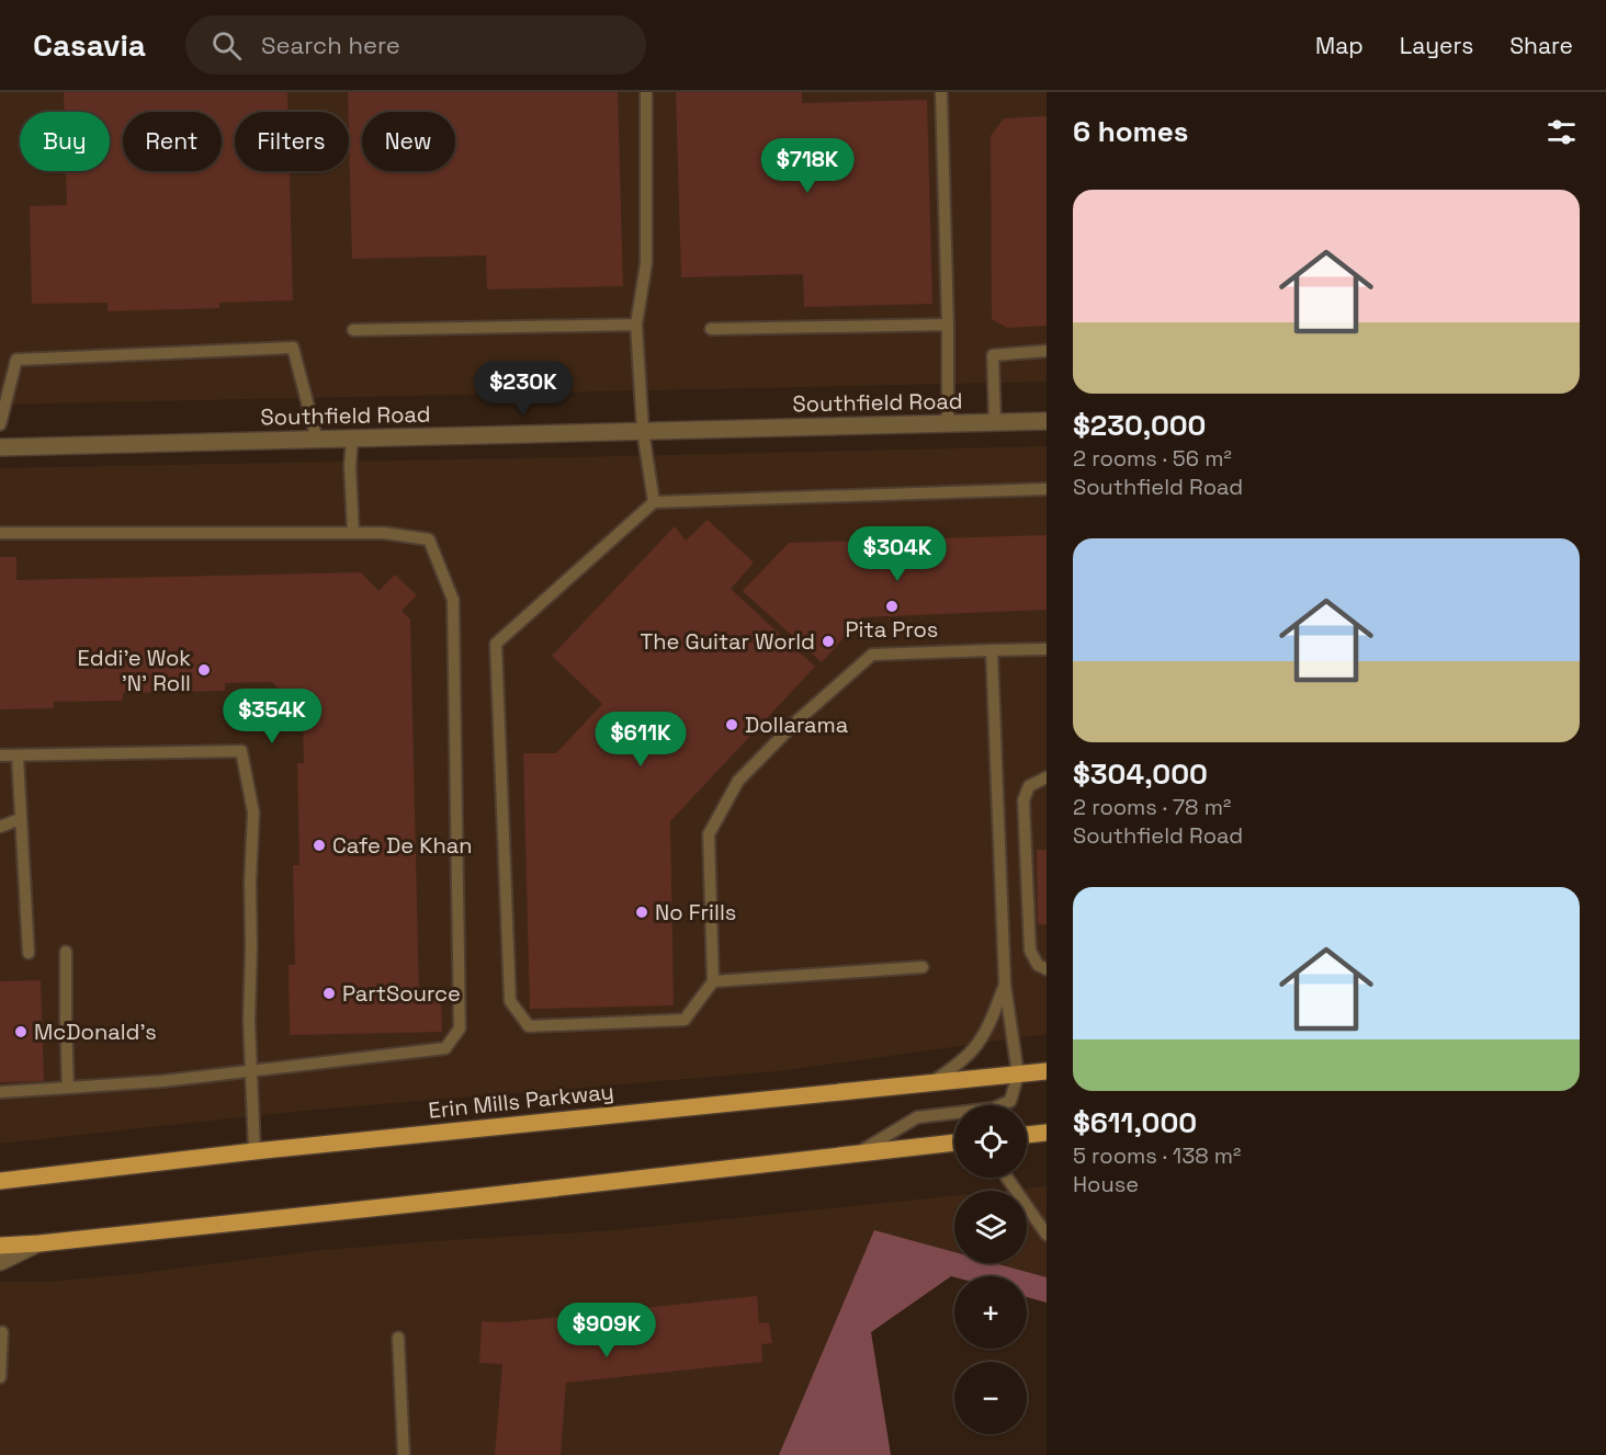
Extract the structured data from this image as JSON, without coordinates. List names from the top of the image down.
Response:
{
  "streets": {
    "main road": ["Erin Mills Parkway"],
    "street": ["Southfield Road"]
  },
  "places": [
    "Pita Pros",
    "The Guitar World",
    "Eddi'e Wok 'N' Roll",
    "Dollarama",
    "Cafe De Khan",
    "No Frills",
    "PartSource",
    "McDonald's"
  ],
  "page": {
    "header": "Casavia",
    "search": "Search here",
    "nav": ["Map", "Layers", "Share"],
    "heading": "6 homes",
    "chip": [
      "Buy",
      "Rent",
      "Filters",
      "New"
    ],
    "price": [
      "$718K",
      "$230K",
      "$304K",
      "$354K",
      "$611K",
      "$909K"
    ],
    "list": [
      {
        "name": "$230,000",
        "note": "2 rooms · 56 m² · Southfield Road"
      },
      {
        "name": "$304,000",
        "note": "2 rooms · 78 m² · Southfield Road"
      },
      {
        "name": "$611,000",
        "note": "5 rooms · 138 m² · House"
      }
    ],
    "map_buttons": ["+", "−"]
  }
}
